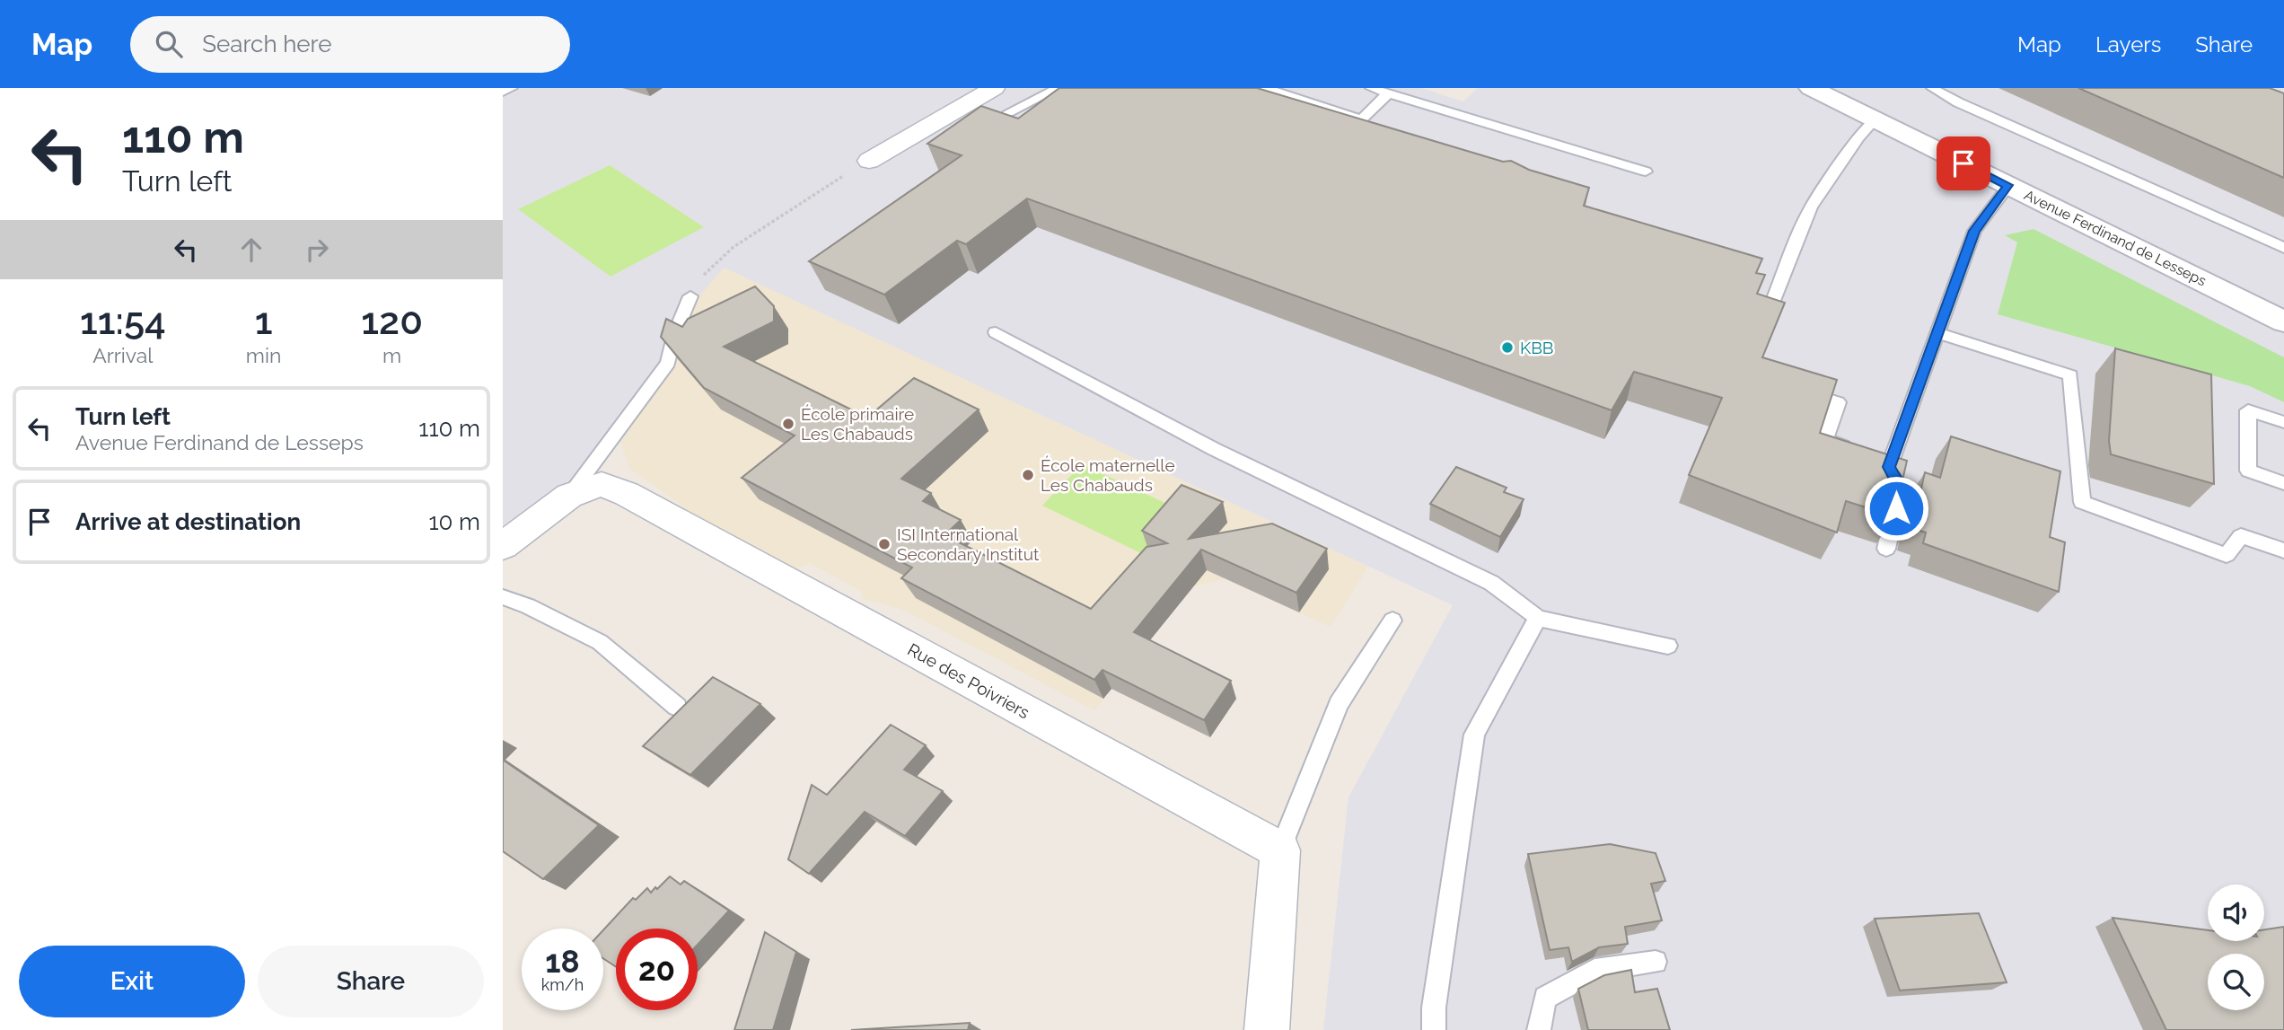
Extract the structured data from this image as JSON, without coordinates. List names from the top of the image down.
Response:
{
  "streets": {
    "main road": ["Avenue Ferdinand de Lesseps"],
    "street": ["Rue des Poivriers"]
  },
  "places": [
    "KBB",
    "École primaire Les Chabauds",
    "École maternelle Les Chabauds",
    "ISI International Secondary Institut"
  ],
  "page": {
    "header": "Map",
    "search": "Search here",
    "nav": ["Map", "Layers", "Share"],
    "turn": ["110 m", "Turn left"],
    "eta": [
      "11:54",
      "Arrival",
      "1",
      "min",
      "120",
      "m"
    ],
    "list": [
      {
        "name": "Turn left",
        "note": "Avenue Ferdinand de Lesseps",
        "value": "110 m"
      },
      {
        "name": "Arrive at destination",
        "value": "10 m"
      }
    ],
    "speed": "18 km/h",
    "limit": "20",
    "buttons": ["Exit", "Share"]
  }
}
